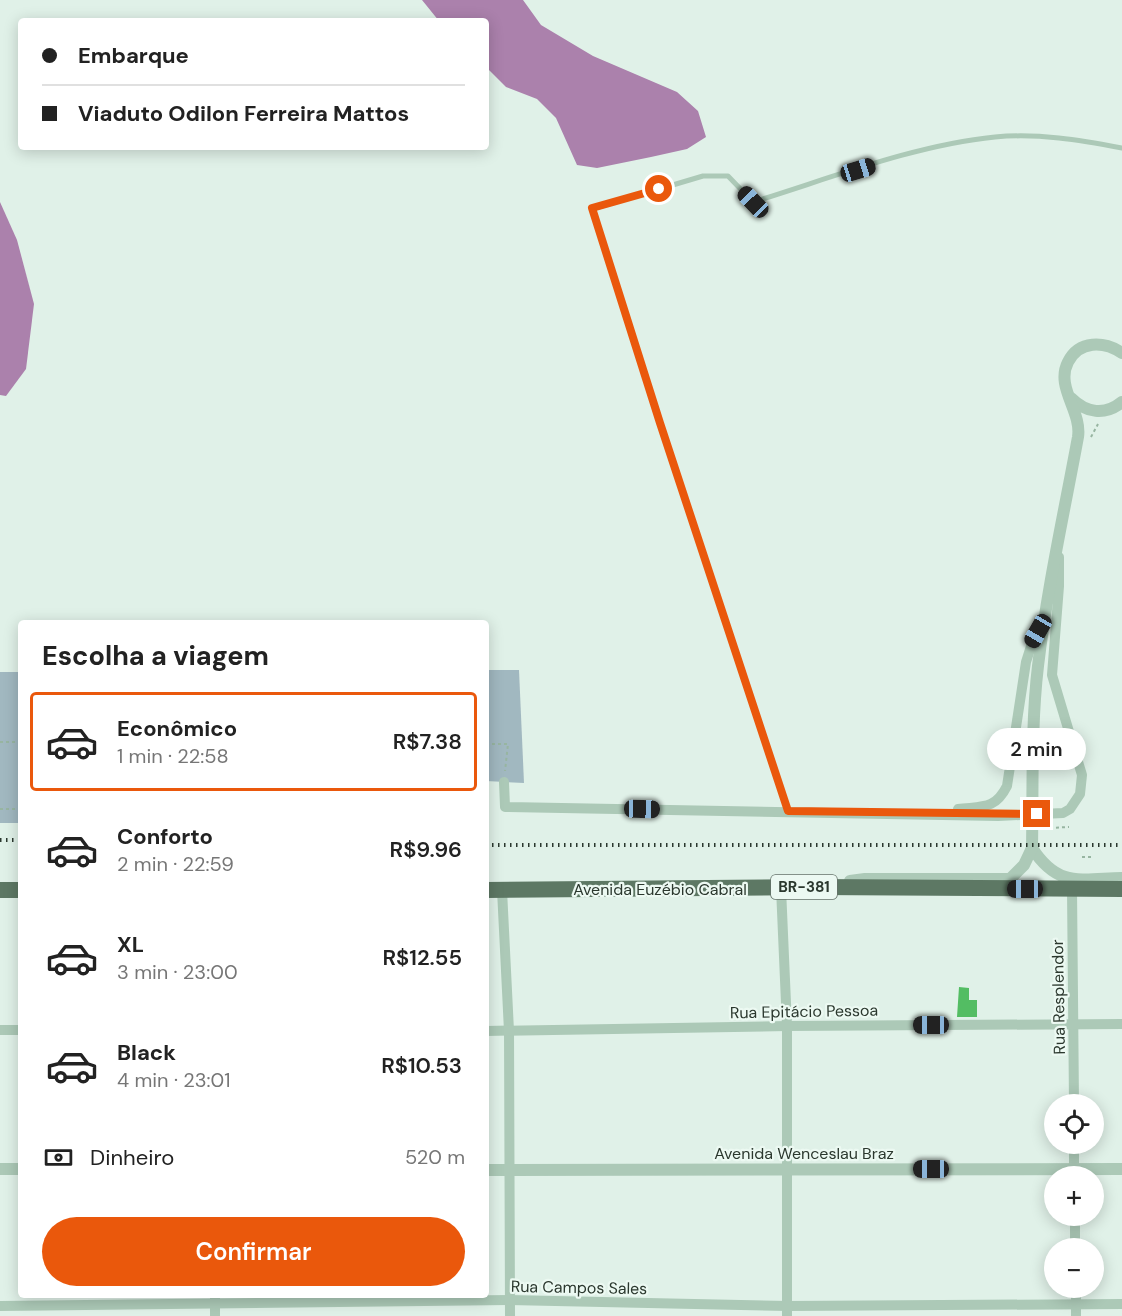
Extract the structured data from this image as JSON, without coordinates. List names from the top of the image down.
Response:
{
  "streets": {
    "main road": ["BR-381", "Avenida Euzébio Cabral"],
    "street": [
      "Rua Resplendor",
      "Rua Epitácio Pessoa",
      "Avenida Wenceslau Braz",
      "Rua Campos Sales"
    ]
  },
  "crossings": [
    ["Avenida Euzébio Cabral", "Rua Resplendor"],
    ["Rua Resplendor", "Rua Epitácio Pessoa"]
  ],
  "page": {
    "banner": ["Embarque", "Viaduto Odilon Ferreira Mattos"],
    "heading": "Escolha a viagem",
    "list": [
      {
        "name": "Econômico",
        "note": "1 min · 22:58",
        "value": "R$7.38"
      },
      {
        "name": "Conforto",
        "note": "2 min · 22:59",
        "value": "R$9.96"
      },
      {
        "name": "XL",
        "note": "3 min · 23:00",
        "value": "R$12.55"
      },
      {
        "name": "Black",
        "note": "4 min · 23:01",
        "value": "R$10.53"
      }
    ],
    "bubble": "2 min",
    "map_buttons": ["+", "−"],
    "pay": ["Dinheiro", "520 m"],
    "buttons": "Confirmar"
  }
}
